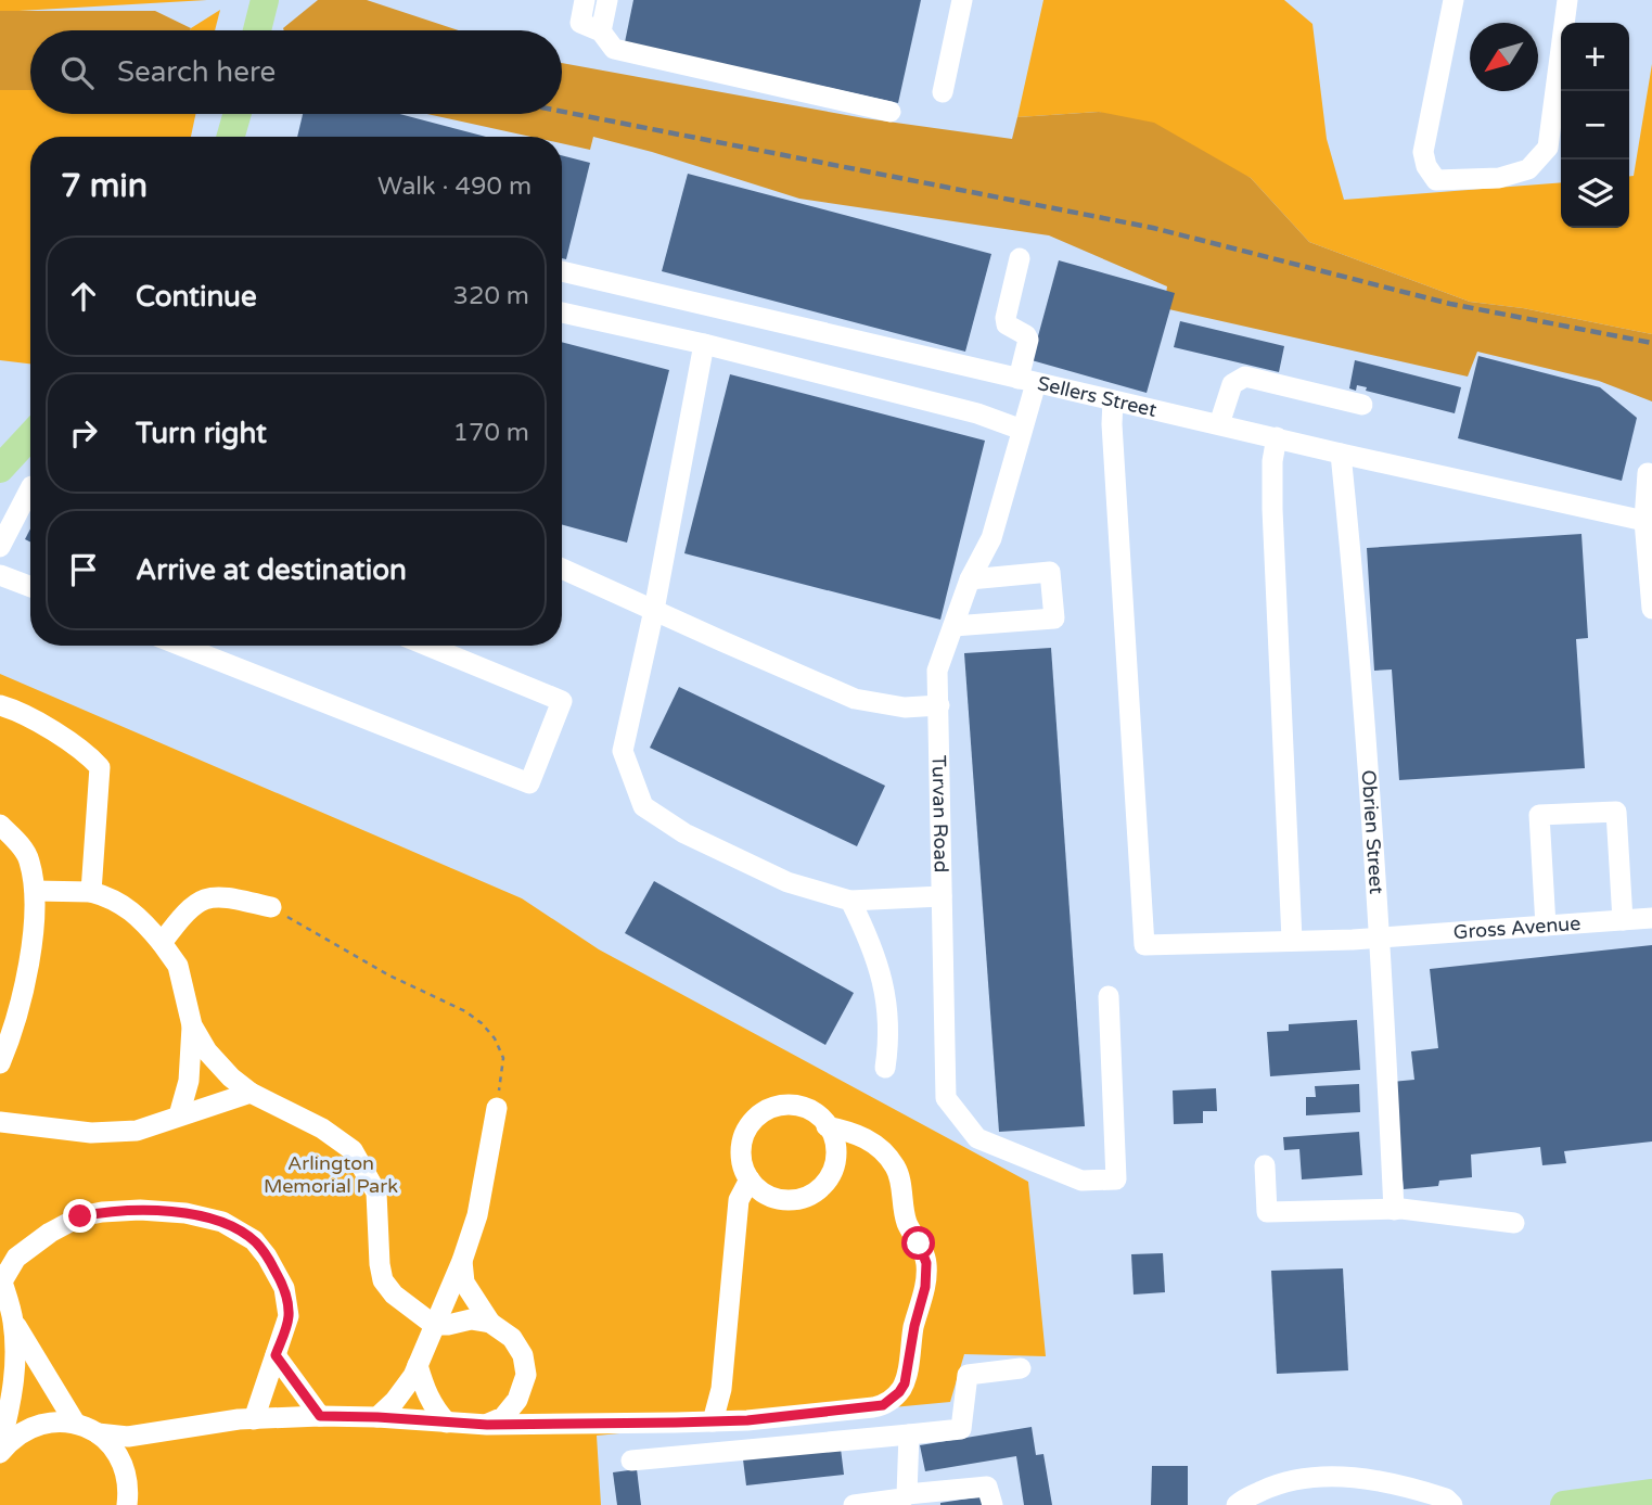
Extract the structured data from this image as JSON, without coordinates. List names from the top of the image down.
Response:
{
  "streets": {
    "street": [
      "Sellers Street",
      "Turvan Road",
      "Obrien Street",
      "Gross Avenue"
    ]
  },
  "crossings": [
    ["Sellers Street", "Turvan Road"],
    ["Sellers Street", "Obrien Street"],
    ["Sellers Street", "Gross Avenue"],
    ["Obrien Street", "Gross Avenue"]
  ],
  "parks": ["Arlington Memorial Park"],
  "north": "bottom left",
  "page": {
    "map_buttons": ["+", "−"],
    "search": "Search here",
    "heading": ["7 min", "Walk · 490 m"],
    "list": [
      ["Continue", "320 m"],
      ["Turn right", "170 m"],
      "Arrive at destination"
    ]
  }
}
